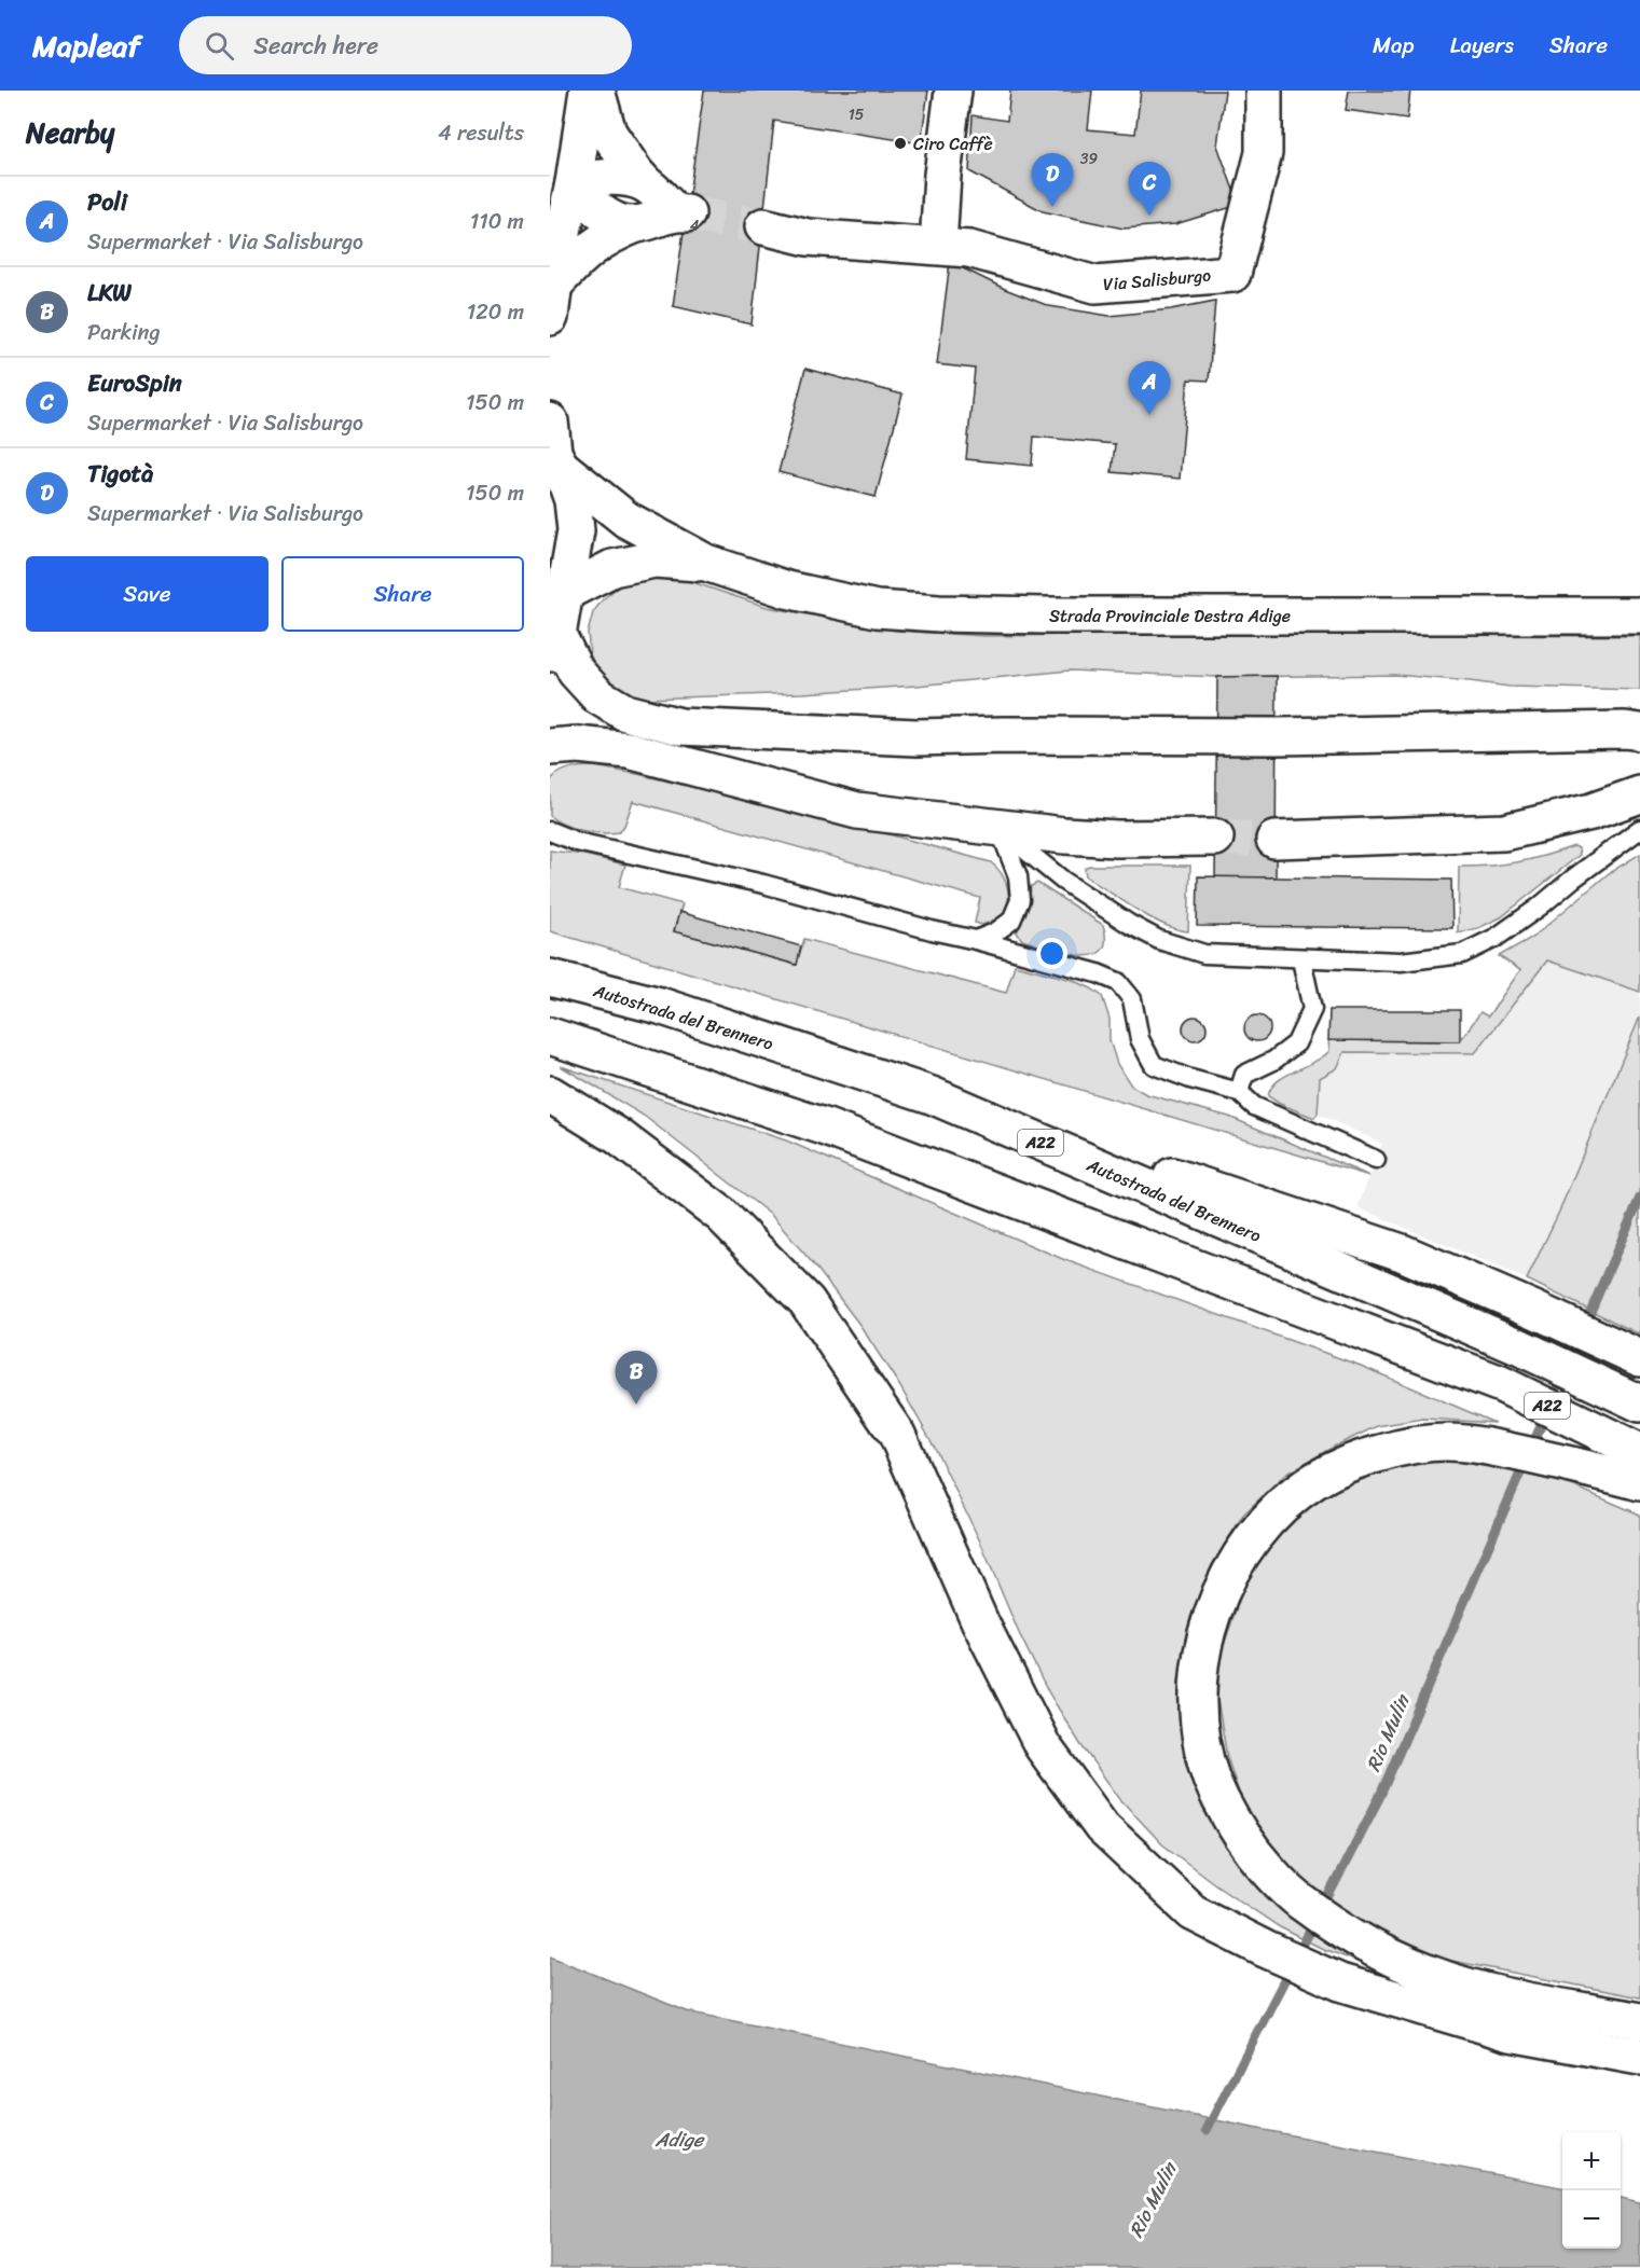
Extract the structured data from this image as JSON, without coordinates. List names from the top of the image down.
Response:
{
  "streets": {
    "main road": [
      "Via Salisburgo",
      "Strada Provinciale Destra Adige",
      "Autostrada del Brennero",
      "A22"
    ]
  },
  "water": ["Rio Mulin", "Adige"],
  "places": ["Ciro Caffè"],
  "house_numbers": ["15", "39", "4"],
  "page": {
    "header": "Mapleaf",
    "search": "Search here",
    "nav": ["Map", "Layers", "Share"],
    "heading": ["Nearby", "4 results"],
    "pins": [
      "D",
      "C",
      "A",
      "B"
    ],
    "list": [
      {
        "mark": "A",
        "name": "Poli",
        "note": "Supermarket · Via Salisburgo",
        "value": "110 m"
      },
      {
        "mark": "B",
        "name": "LKW",
        "note": "Parking",
        "value": "120 m"
      },
      {
        "mark": "C",
        "name": "EuroSpin",
        "note": "Supermarket · Via Salisburgo",
        "value": "150 m"
      },
      {
        "mark": "D",
        "name": "Tigotà",
        "note": "Supermarket · Via Salisburgo",
        "value": "150 m"
      }
    ],
    "buttons": ["Save", "Share"],
    "map_buttons": ["+", "−"]
  }
}
